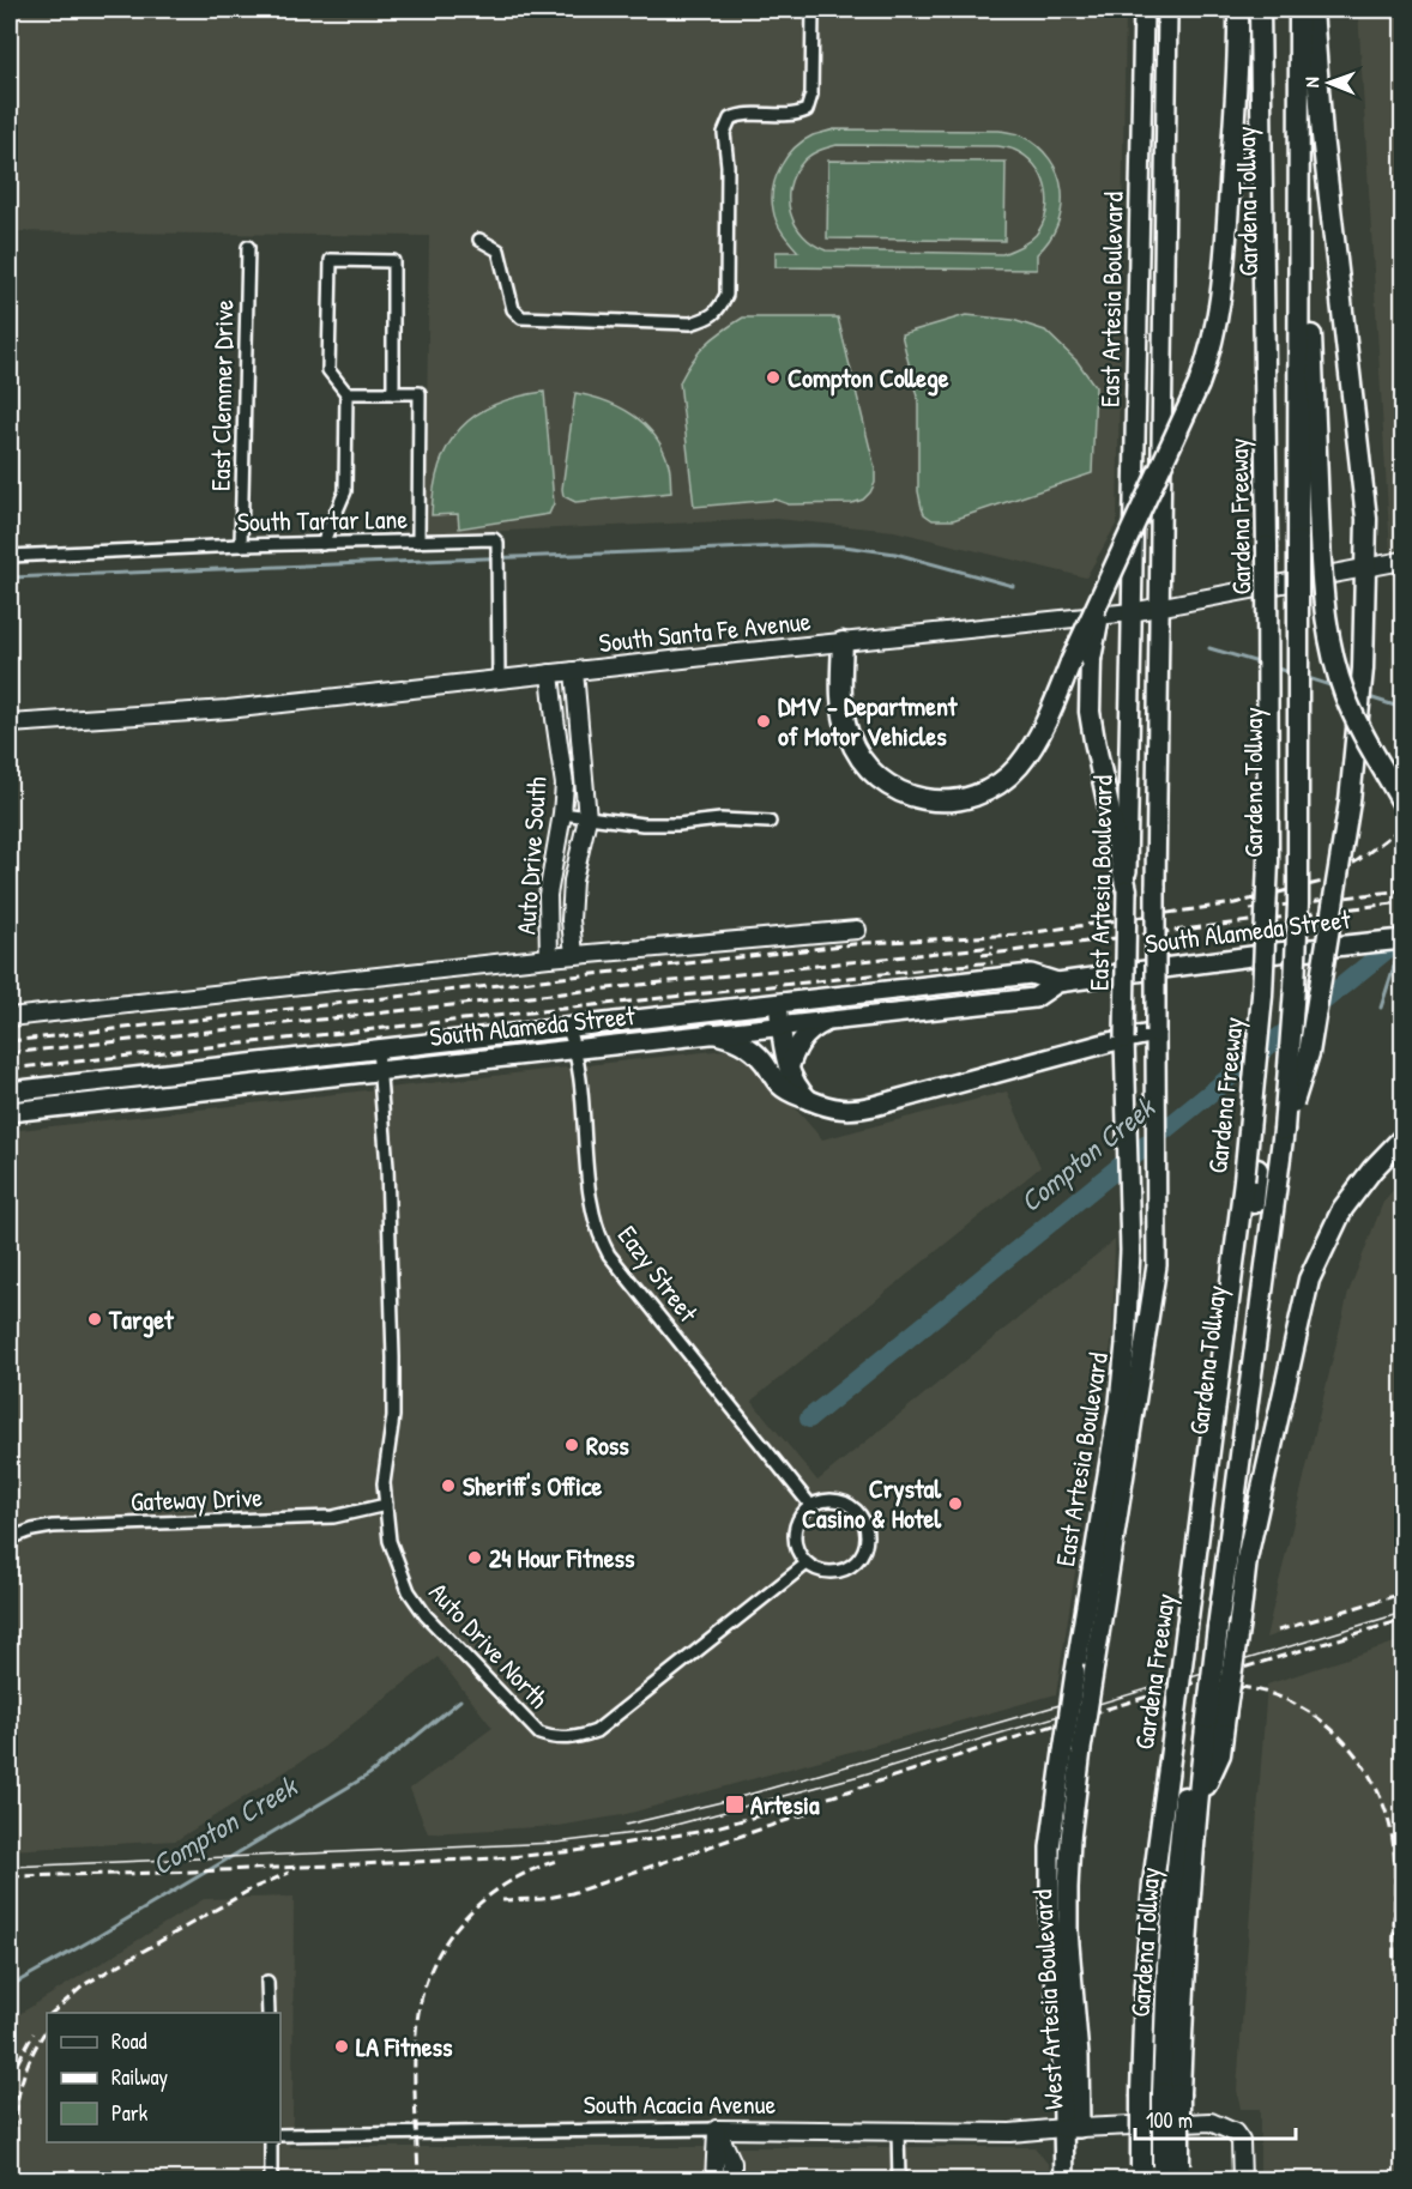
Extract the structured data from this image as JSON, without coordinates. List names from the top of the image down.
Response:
{
  "streets": {
    "highway": ["Gardena Tollway", "Gardena Freeway"],
    "main road": ["East Artesia Boulevard", "South Alameda Street", "West Artesia Boulevard"],
    "street": [
      "East Clemmer Drive",
      "South Tartar Lane",
      "South Santa Fe Avenue",
      "Auto Drive South",
      "Eazy Street",
      "Gateway Drive",
      "Auto Drive North",
      "South Acacia Avenue"
    ]
  },
  "crossings": [
    ["Gardena Tollway", "Gardena Freeway"],
    ["East Artesia Boulevard", "South Santa Fe Avenue"],
    ["East Artesia Boulevard", "West Artesia Boulevard"],
    ["East Clemmer Drive", "South Tartar Lane"],
    ["South Tartar Lane", "South Santa Fe Avenue"],
    ["South Santa Fe Avenue", "Auto Drive South"],
    ["South Alameda Street", "Eazy Street"],
    ["South Alameda Street", "Auto Drive North"],
    ["Eazy Street", "Auto Drive North"],
    ["Gateway Drive", "Auto Drive North"],
    ["West Artesia Boulevard", "South Acacia Avenue"]
  ],
  "water": ["Compton Creek"],
  "places": {
    "other": [
      "Compton College",
      "DMV - Department of Motor Vehicles",
      "Target",
      "Ross",
      "Sheriff's Office",
      "Crystal Casino & Hotel",
      "24 Hour Fitness",
      "LA Fitness"
    ],
    "transit": ["Artesia"]
  },
  "legend": ["Road", "Railway", "Park"],
  "scale_bar": "100 m",
  "north": "left"
}
